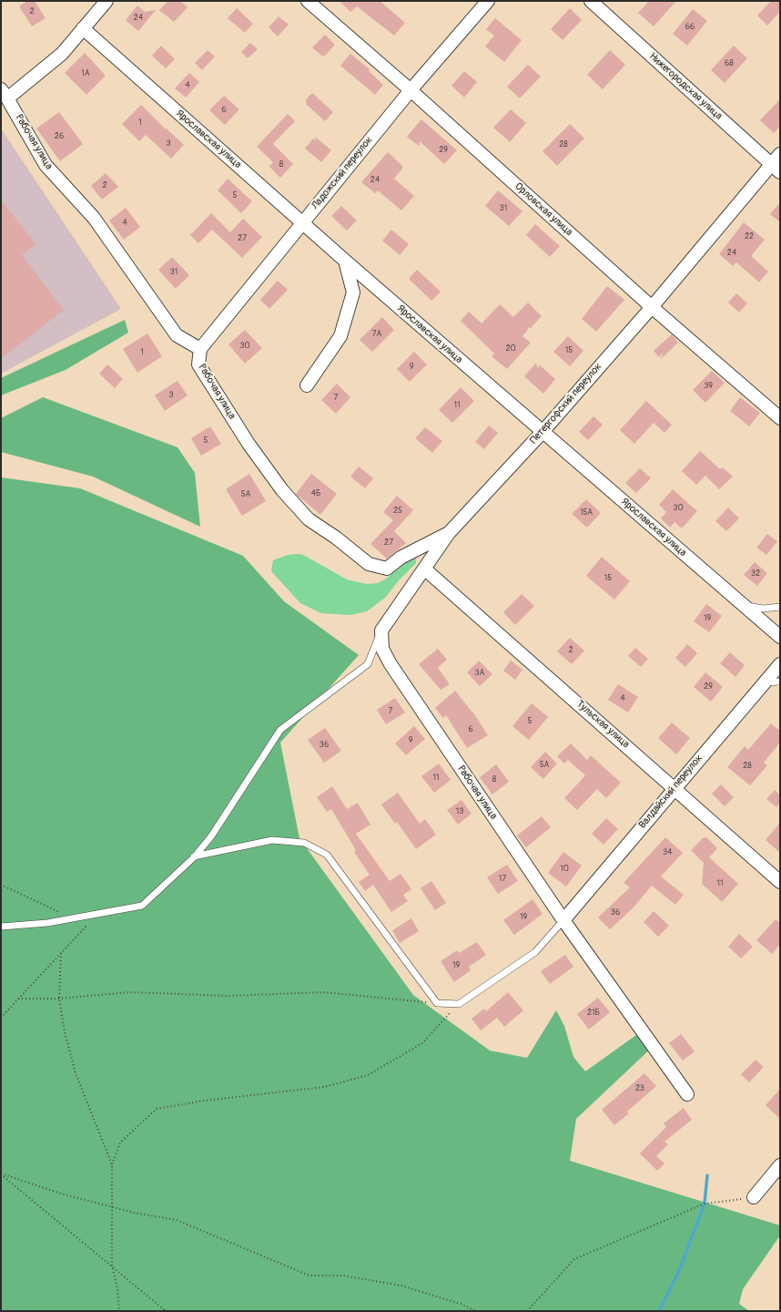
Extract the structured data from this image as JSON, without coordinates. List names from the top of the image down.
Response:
{
  "streets": {
    "street": [
      "Нижегородская улица",
      "Ярославская улица",
      "Рабочая улица",
      "Ладожский переулок",
      "Орловская улица",
      "Петергофский переулок",
      "Тульская улица",
      "Валдайский переулок"
    ]
  },
  "crossings": [
    ["Нижегородская улица", "Петергофский переулок"],
    ["Ярославская улица", "Ладожский переулок"],
    ["Ярославская улица", "Петергофский переулок"],
    ["Рабочая улица", "Ладожский переулок"],
    ["Рабочая улица", "Петергофский переулок"],
    ["Рабочая улица", "Валдайский переулок"],
    ["Ладожский переулок", "Орловская улица"],
    ["Орловская улица", "Петергофский переулок"],
    ["Петергофский переулок", "Тульская улица"],
    ["Тульская улица", "Валдайский переулок"]
  ],
  "house_numbers": [
    "2",
    "24",
    "66",
    "68",
    "1А",
    "4",
    "6",
    "1",
    "26",
    "3",
    "28",
    "29",
    "8",
    "24",
    "2",
    "5",
    "31",
    "4",
    "22",
    "27",
    "24",
    "31",
    "7А",
    "30",
    "20",
    "15",
    "1",
    "9",
    "39",
    "3",
    "7",
    "11",
    "5",
    "4Б",
    "5А",
    "30",
    "25",
    "15А",
    "27",
    "32",
    "15",
    "19",
    "2",
    "3А",
    "29",
    "4",
    "7",
    "5",
    "6",
    "9",
    "36",
    "5А",
    "28",
    "11",
    "8",
    "13",
    "34",
    "10",
    "17",
    "11",
    "36",
    "19",
    "19",
    "21Б",
    "23"
  ]
}
